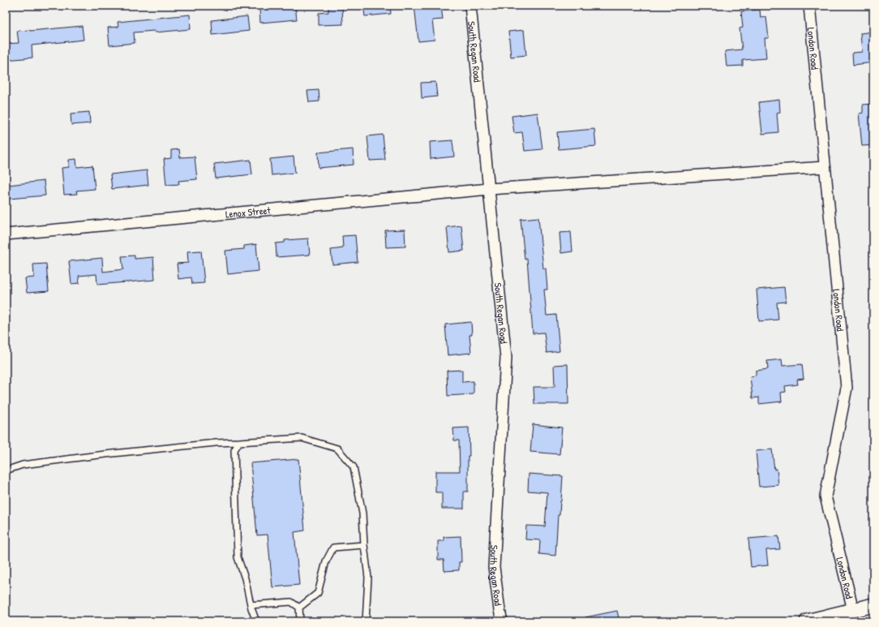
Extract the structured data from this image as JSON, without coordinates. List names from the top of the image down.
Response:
{
  "streets": {
    "street": ["London Road", "South Regan Road", "Lenox Street"]
  },
  "crossings": [
    ["London Road", "Lenox Street"],
    ["South Regan Road", "Lenox Street"]
  ]
}
